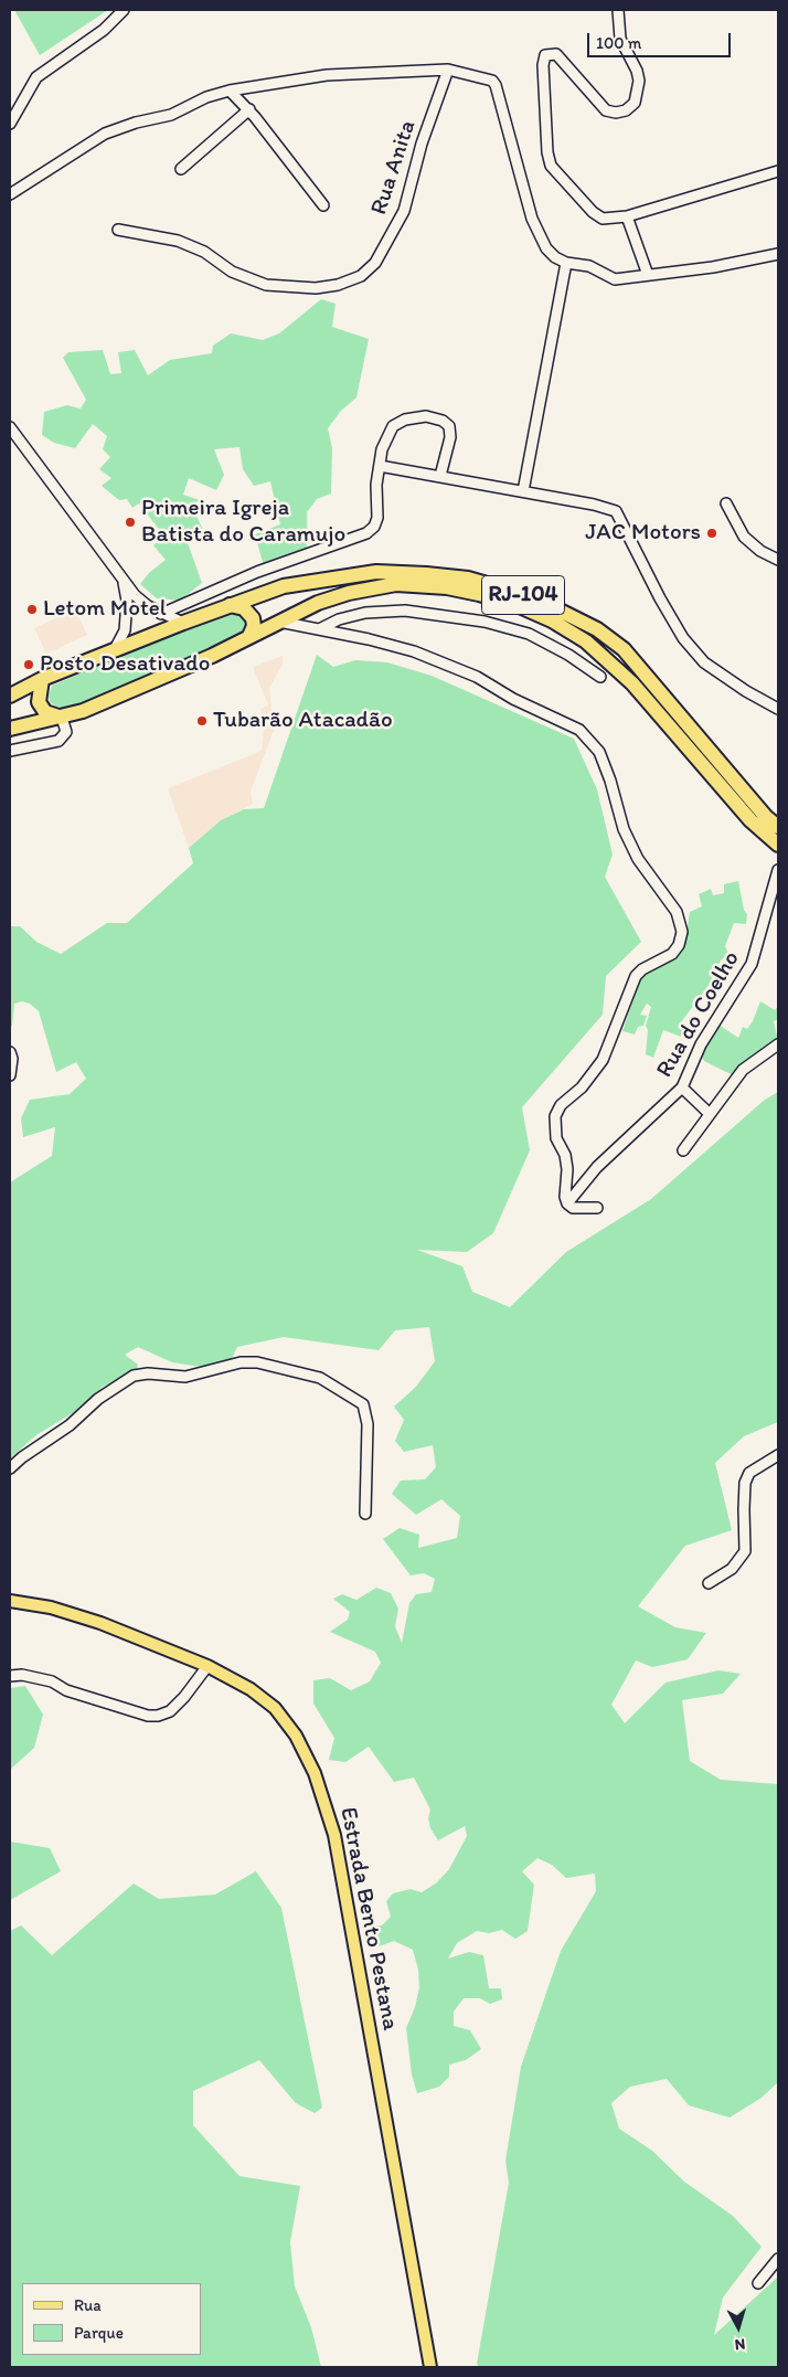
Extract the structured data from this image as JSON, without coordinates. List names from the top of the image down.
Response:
{
  "streets": {
    "highway": ["RJ-104"],
    "main road": ["Estrada Bento Pestana"],
    "street": ["Rua Anita", "Rua do Coelho"]
  },
  "places": [
    "Primeira Igreja Batista do Caramujo",
    "JAC Motors",
    "Letom Motel",
    "Posto Desativado",
    "Tubarão Atacadão"
  ],
  "legend": ["Rua", "Parque"],
  "scale_bar": "100 m",
  "north": "bottom"
}
